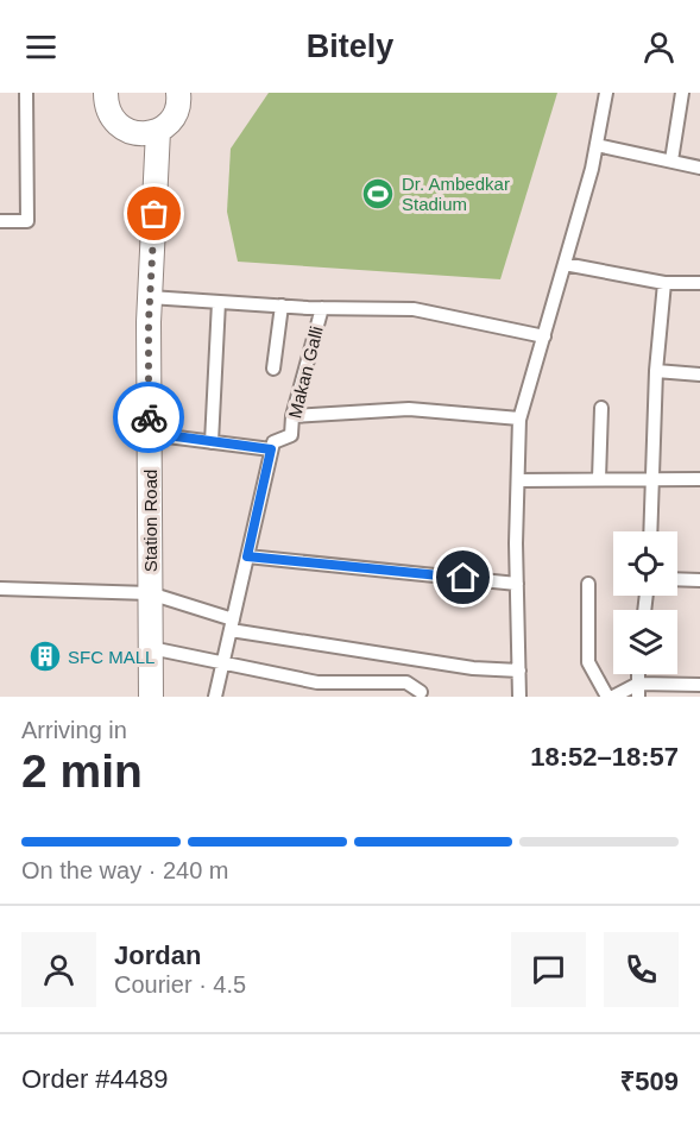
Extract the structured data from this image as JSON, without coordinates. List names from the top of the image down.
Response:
{
  "streets": {
    "highway": ["Station Road"],
    "street": ["Makan Galli"]
  },
  "places": {
    "sports": ["Dr. Ambedkar Stadium"],
    "building": ["SFC MALL"]
  },
  "page": {
    "header": "Bitely",
    "heading": ["2 min", "Arriving in", "18:52–18:57"],
    "panel": [
      "Jordan",
      "Courier · 4.5",
      "Order #4489",
      "₹509"
    ],
    "bar": "On the way · 240 m"
  }
}
